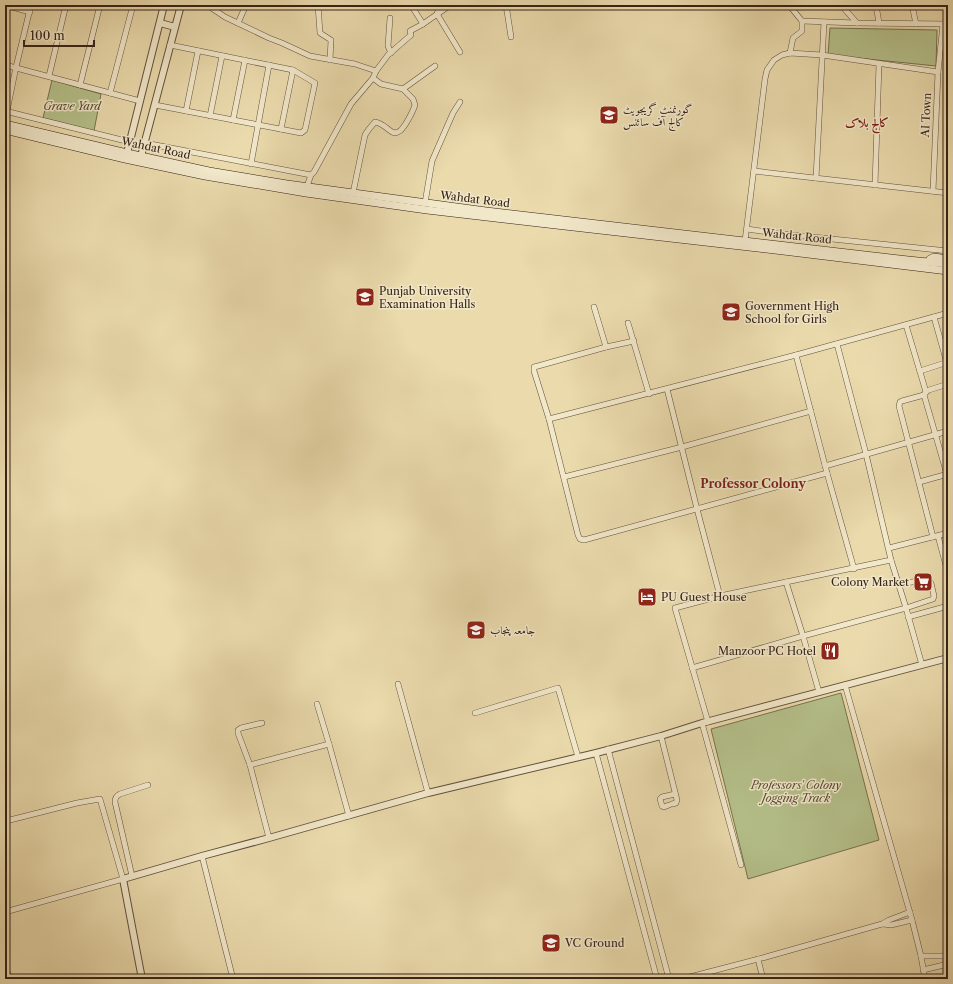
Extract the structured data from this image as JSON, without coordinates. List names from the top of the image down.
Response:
{
  "streets": {
    "main road": ["Wahdat Road"],
    "street": ["AI Town"]
  },
  "districts": ["کالج بلاک", "Professor Colony"],
  "parks": ["Grave Yard", "Professors' Colony Jogging Track"],
  "places": {
    "school or university": [
      "گورنمنٹ گریجویٹ کالج آف سائنس",
      "Punjab University Examination Halls",
      "Government High School for Girls",
      "جامعہ پنجاب",
      "VC Ground"
    ],
    "supermarket": ["Colony Market"],
    "hotel": ["PU Guest House"],
    "restaurant": ["Manzoor PC Hotel"]
  },
  "scale_bar": "100 m"
}
